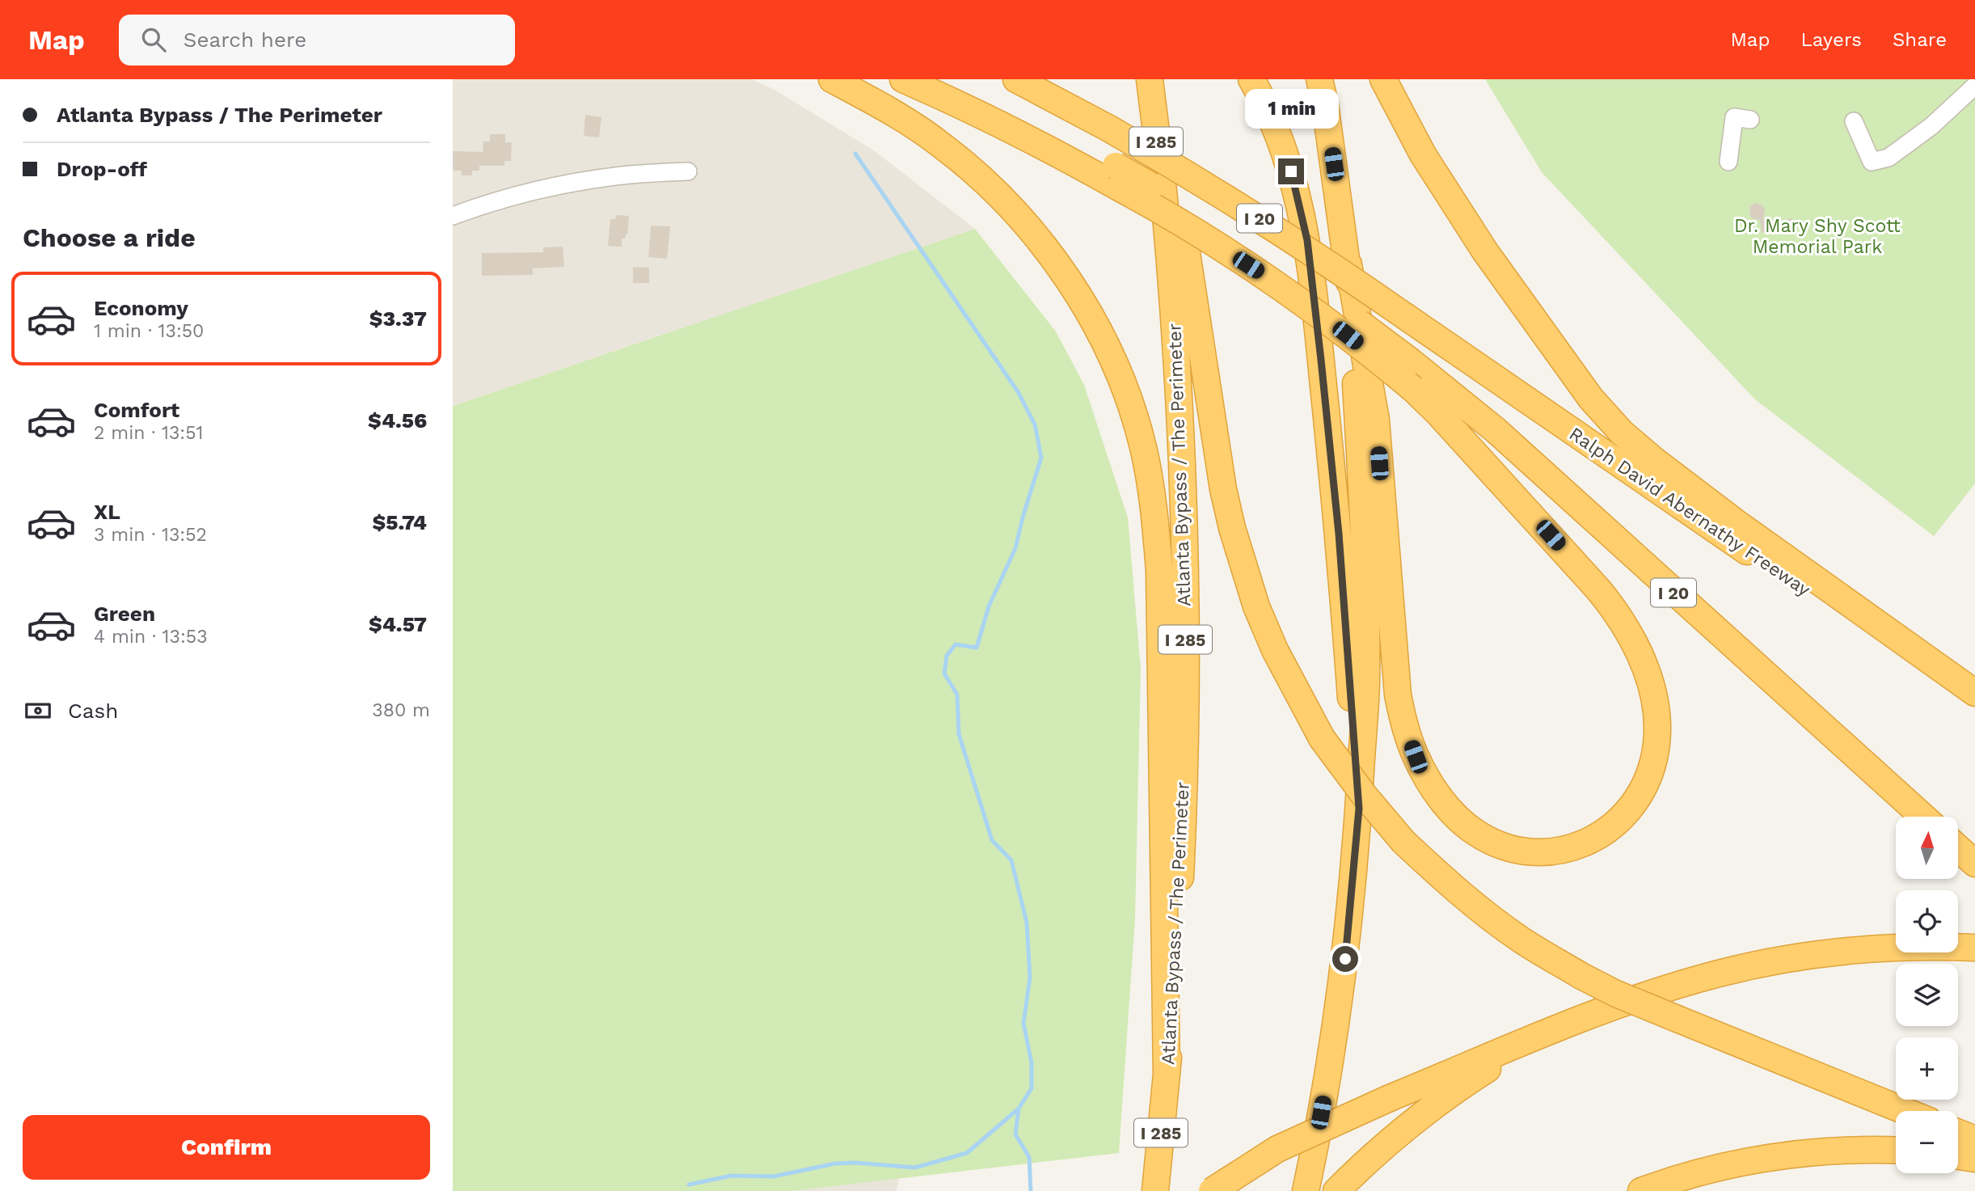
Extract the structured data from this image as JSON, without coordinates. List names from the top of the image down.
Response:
{
  "streets": {
    "highway": [
      "I 285",
      "I 20",
      "Atlanta Bypass / The Perimeter",
      "Ralph David Abernathy Freeway"
    ]
  },
  "parks": ["Dr. Mary Shy Scott Memorial Park"],
  "north": "top",
  "page": {
    "header": "Map",
    "search": "Search here",
    "nav": ["Map", "Layers", "Share"],
    "banner": ["Atlanta Bypass / The Perimeter", "Drop-off"],
    "bubble": "1 min",
    "heading": "Choose a ride",
    "list": [
      {
        "name": "Economy",
        "note": "1 min · 13:50",
        "value": "$3.37"
      },
      {
        "name": "Comfort",
        "note": "2 min · 13:51",
        "value": "$4.56"
      },
      {
        "name": "XL",
        "note": "3 min · 13:52",
        "value": "$5.74"
      },
      {
        "name": "Green",
        "note": "4 min · 13:53",
        "value": "$4.57"
      }
    ],
    "pay": ["Cash", "380 m"],
    "map_buttons": ["+", "−"],
    "buttons": "Confirm"
  }
}
